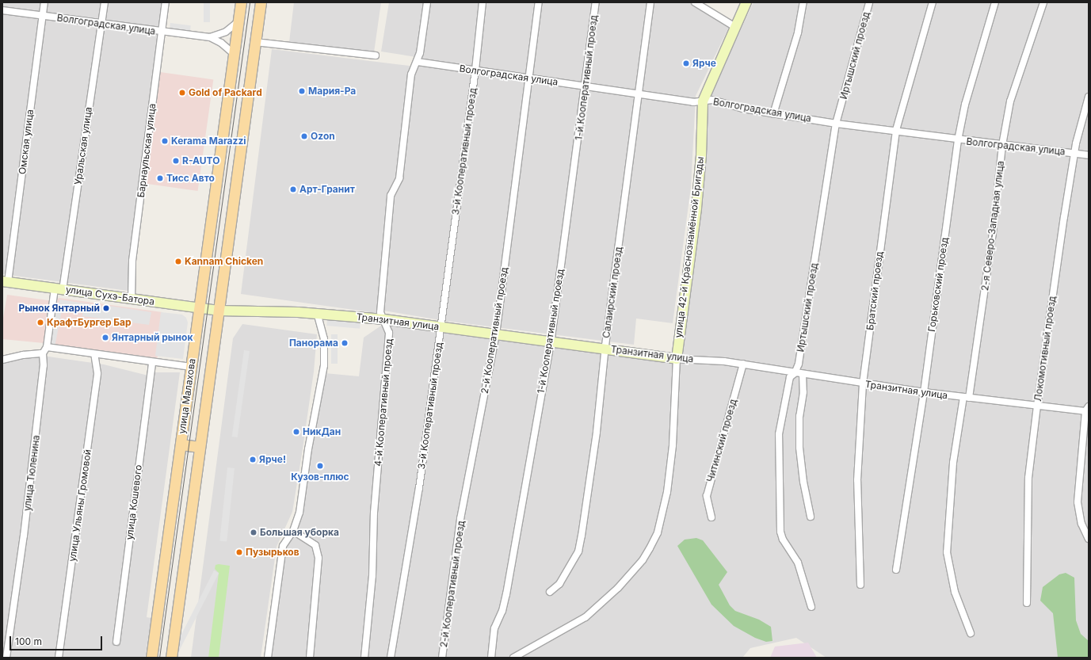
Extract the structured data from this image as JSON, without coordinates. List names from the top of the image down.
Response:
{
  "streets": {
    "main road": ["улица Малахова"],
    "street": [
      "Волгоградская улица",
      "Иртышский проезд",
      "1-й Кооперативный проезд",
      "Омская улица",
      "Уральская улица",
      "Барнаульская улица",
      "3-й Кооперативный проезд",
      "2-я Северо-Западная улица",
      "улица 42-й Краснознамённой Бригады",
      "Горьковский проезд",
      "Братский проезд",
      "Салаирский проезд",
      "улица Сухэ-Батора",
      "Транзитная улица",
      "2-й Кооперативный проезд",
      "Локомотивный проезд",
      "4-й Кооперативный проезд",
      "Читинский проезд",
      "улица Тюленина",
      "улица Кошевого",
      "улица Ульяны Громовой"
    ]
  },
  "crossings": [
    ["Волгоградская улица", "Иртышский проезд"],
    ["Волгоградская улица", "1-й Кооперативный проезд"],
    ["Волгоградская улица", "Омская улица"],
    ["Волгоградская улица", "Уральская улица"],
    ["Волгоградская улица", "Барнаульская улица"],
    ["Волгоградская улица", "3-й Кооперативный проезд"],
    ["Волгоградская улица", "2-я Северо-Западная улица"],
    ["Волгоградская улица", "улица 42-й Краснознамённой Бригады"],
    ["Волгоградская улица", "Горьковский проезд"],
    ["Волгоградская улица", "Братский проезд"],
    ["Волгоградская улица", "Салаирский проезд"],
    ["Волгоградская улица", "2-й Кооперативный проезд"],
    ["Волгоградская улица", "Локомотивный проезд"],
    ["Волгоградская улица", "улица Малахова"],
    ["Волгоградская улица", "4-й Кооперативный проезд"],
    ["Иртышский проезд", "Транзитная улица"],
    ["1-й Кооперативный проезд", "Транзитная улица"],
    ["Омская улица", "улица Сухэ-Батора"],
    ["Уральская улица", "улица Сухэ-Батора"],
    ["Барнаульская улица", "улица Сухэ-Батора"],
    ["3-й Кооперативный проезд", "Транзитная улица"],
    ["2-я Северо-Западная улица", "Транзитная улица"],
    ["улица 42-й Краснознамённой Бригады", "Транзитная улица"],
    ["Горьковский проезд", "Транзитная улица"],
    ["Братский проезд", "Транзитная улица"],
    ["Салаирский проезд", "Транзитная улица"],
    ["улица Сухэ-Батора", "Транзитная улица"],
    ["улица Сухэ-Батора", "улица Малахова"],
    ["Транзитная улица", "2-й Кооперативный проезд"],
    ["Транзитная улица", "Локомотивный проезд"],
    ["Транзитная улица", "улица Малахова"],
    ["Транзитная улица", "4-й Кооперативный проезд"],
    ["Транзитная улица", "Читинский проезд"]
  ],
  "places": [
    "Ярче",
    "Мария-Ра",
    "Gold of Packard",
    "Ozon",
    "Kerama Marazzi",
    "R-AUTO",
    "Тисс Авто",
    "Арт-Гранит",
    "Kannam Chicken",
    "Рынок Янтарный",
    "КрафтБургер Бар",
    "Янтарный рынок",
    "Панорама",
    "НикДан",
    "Ярче!",
    "Кузов-плюс",
    "Большая уборка",
    "Пузырьков"
  ],
  "scale_bar": "100 m"
}
